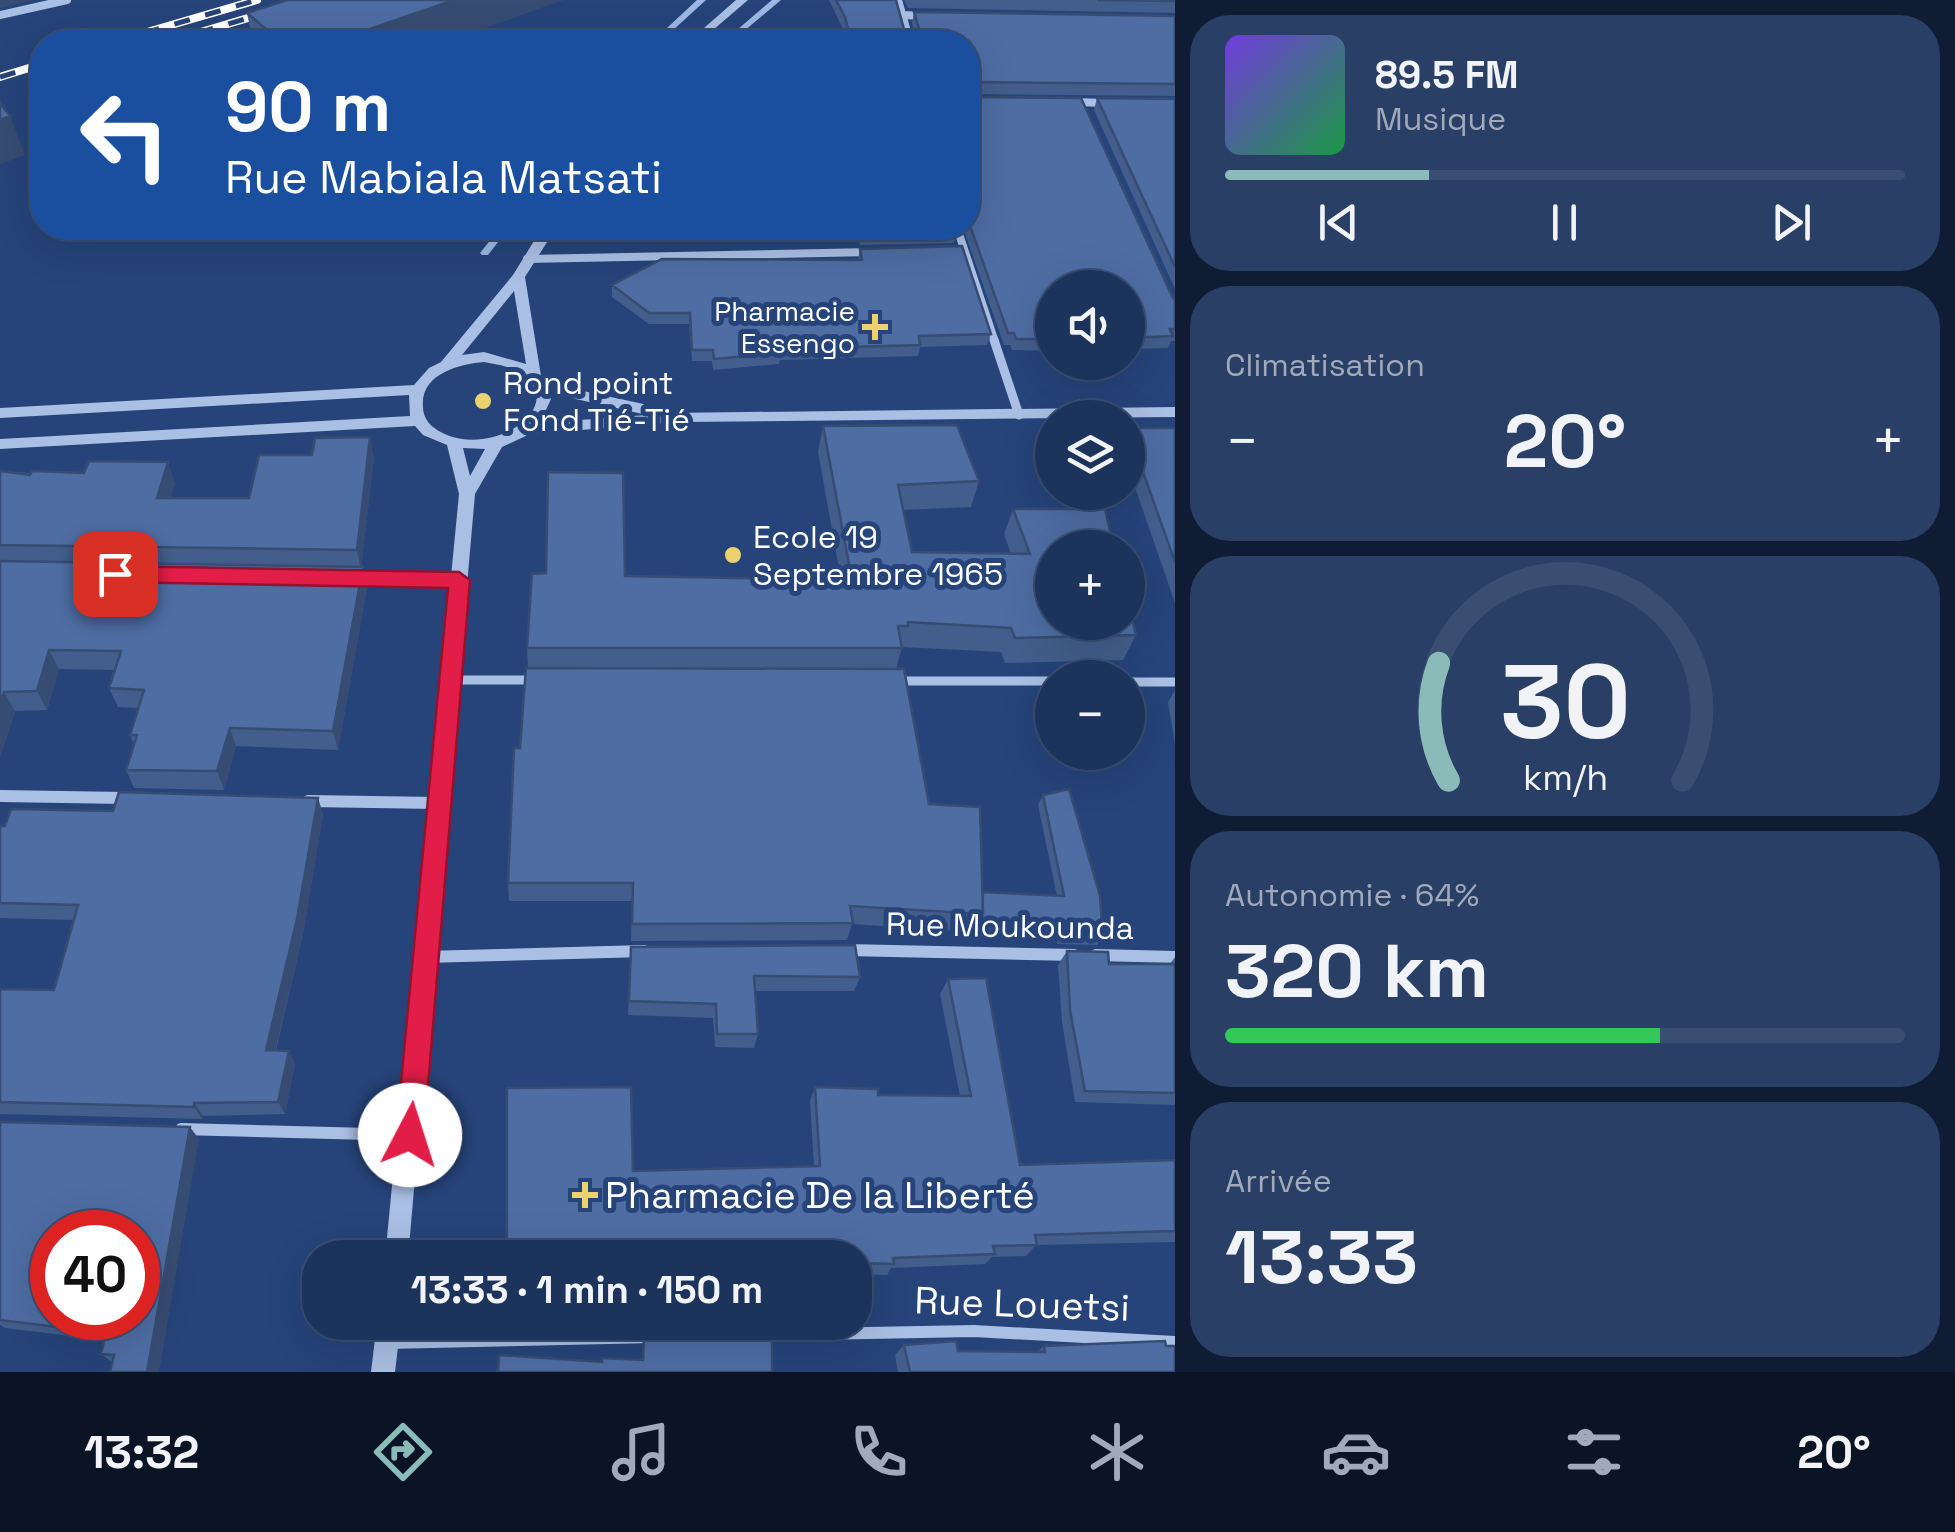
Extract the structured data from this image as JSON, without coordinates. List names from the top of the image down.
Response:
{
  "streets": {
    "street": ["Rue Moukounda", "Rue Louetsi"]
  },
  "places": {
    "health": ["Pharmacie Essengo", "Pharmacie De la Liberté"],
    "other": ["Rond point Fond Tié-Tié", "Ecole 19 Septembre 1965"]
  },
  "page": {
    "turn": ["90 m", "Rue Mabiala Matsati"],
    "song": ["89.5 FM", "Musique"],
    "map_buttons": ["+", "−"],
    "tile": [
      "Climatisation",
      ["Autonomie · 64%", "320 km"],
      ["Arrivée", "13:33"]
    ],
    "heat": ["−", "20°", "+"],
    "limit": "40",
    "trip": "13:33 · 1 min · 150 m",
    "tabs": ["13:32", "20°"],
    "gauge": ["30", "km/h"]
  }
}
